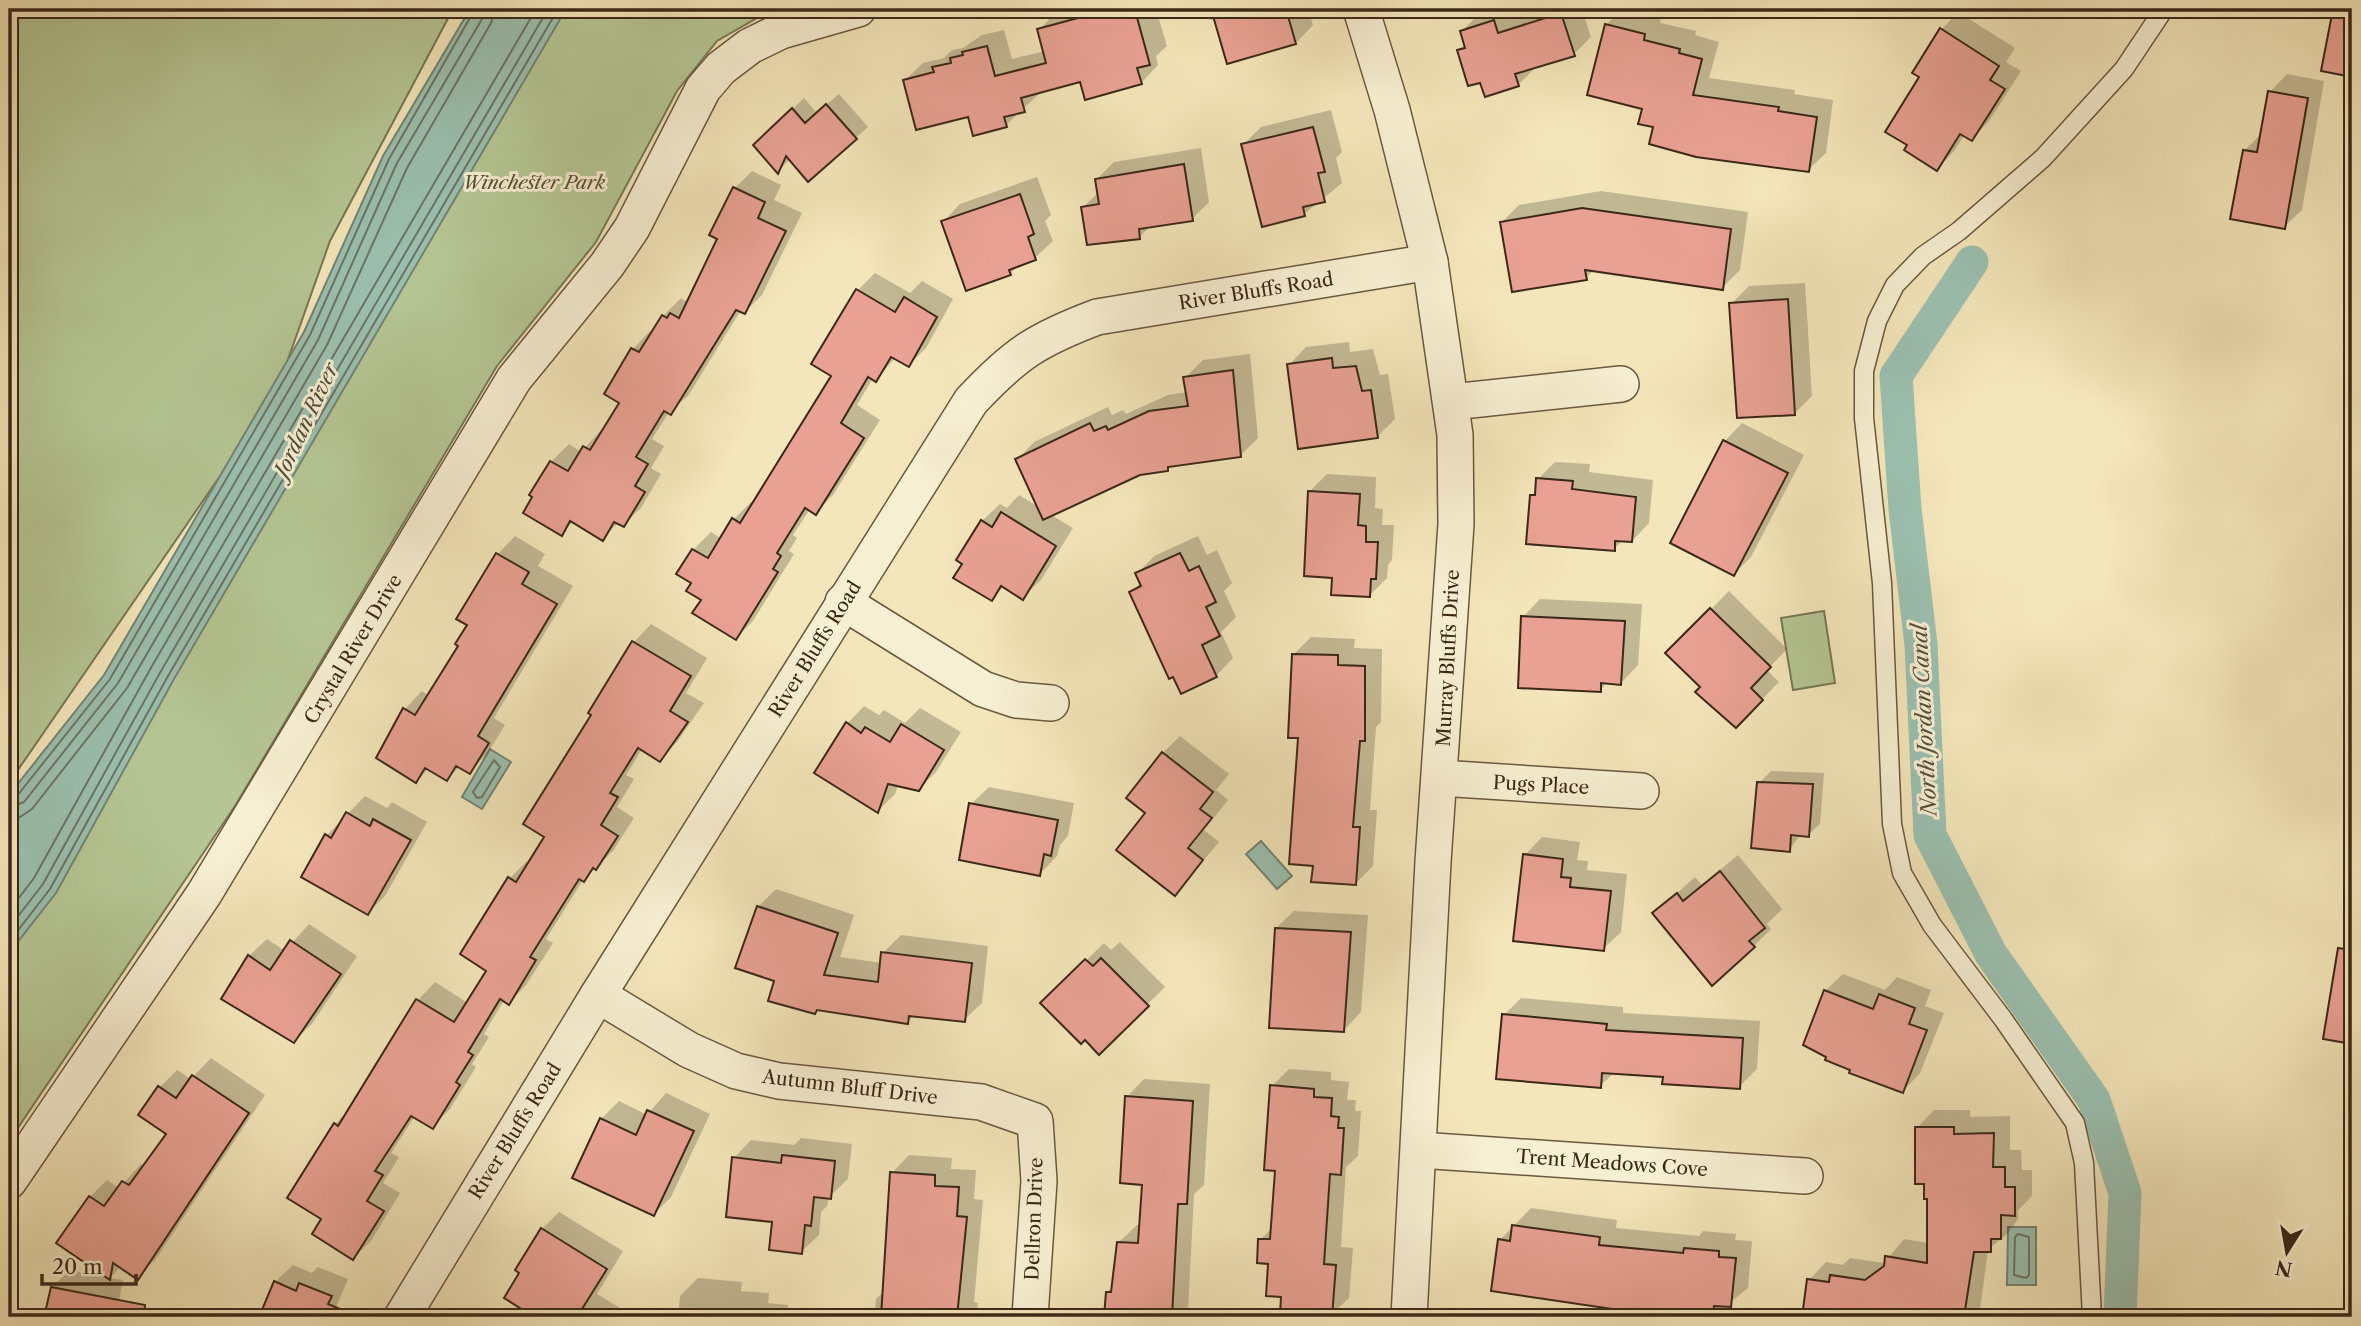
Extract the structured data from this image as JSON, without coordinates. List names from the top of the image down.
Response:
{
  "streets": {
    "street": [
      "River Bluffs Road",
      "Crystal River Drive",
      "Murray Bluffs Drive",
      "Pugs Place",
      "Autumn Bluff Drive",
      "Trent Meadows Cove",
      "Dellron Drive"
    ]
  },
  "crossings": [
    ["River Bluffs Road", "Murray Bluffs Drive"],
    ["River Bluffs Road", "Autumn Bluff Drive"],
    ["Murray Bluffs Drive", "Pugs Place"],
    ["Murray Bluffs Drive", "Trent Meadows Cove"],
    ["Autumn Bluff Drive", "Dellron Drive"]
  ],
  "water": ["Jordan River", "North Jordan Canal"],
  "parks": ["Winchester Park"],
  "scale_bar": "20 m",
  "north": "bottom"
}
